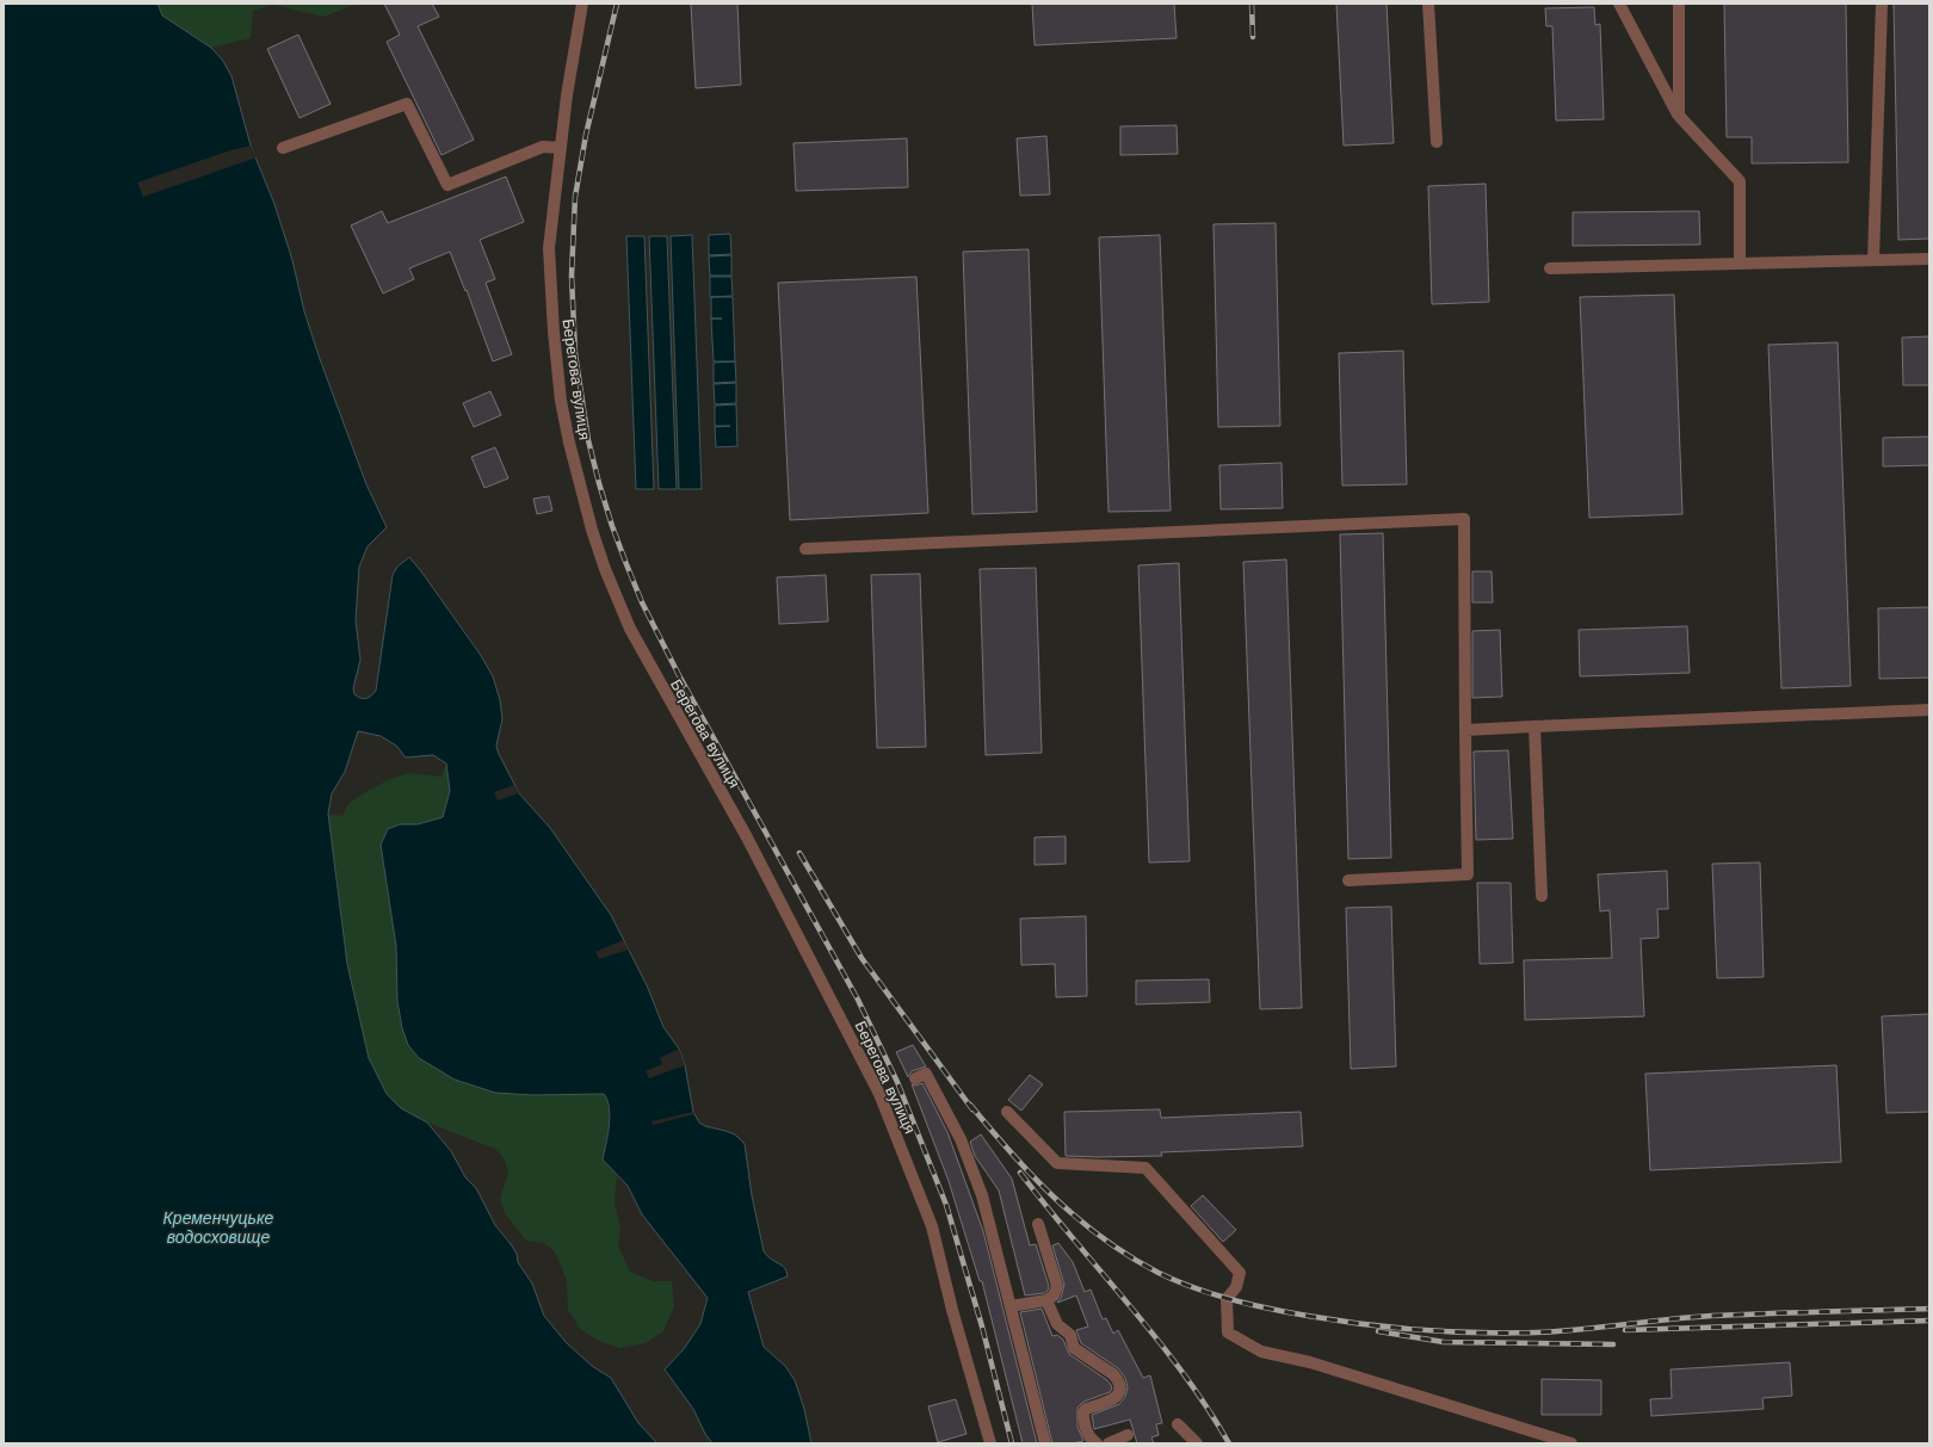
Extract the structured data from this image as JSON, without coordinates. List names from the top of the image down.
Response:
{
  "streets": {
    "street": ["Берегова вулиця"]
  },
  "water": ["Кременчуцьке водосховище"]
}
